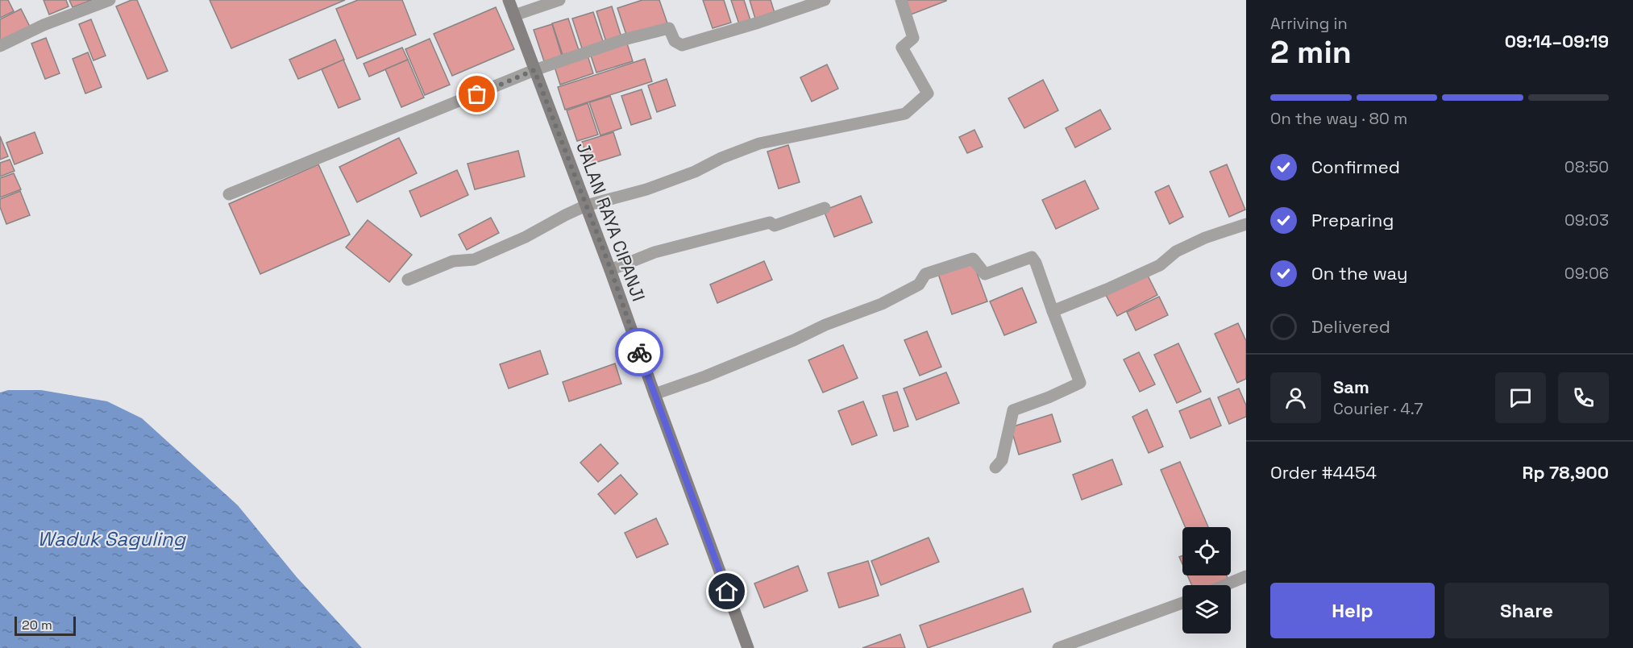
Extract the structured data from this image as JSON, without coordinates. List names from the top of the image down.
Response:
{
  "streets": {
    "main road": ["JALAN RAYA CIPANJI"]
  },
  "water": ["Waduk Saguling"],
  "scale_bar": "20 m",
  "page": {
    "heading": ["2 min", "Arriving in", "09:14–09:19"],
    "panel": [
      "Sam",
      "Courier · 4.7",
      "Order #4454",
      "Rp 78,900"
    ],
    "bar": "On the way · 80 m",
    "list": [
      ["Confirmed", "08:50"],
      ["Preparing", "09:03"],
      ["On the way", "09:06"],
      "Delivered"
    ],
    "buttons": ["Help", "Share"],
    "scale": "20 m"
  }
}
